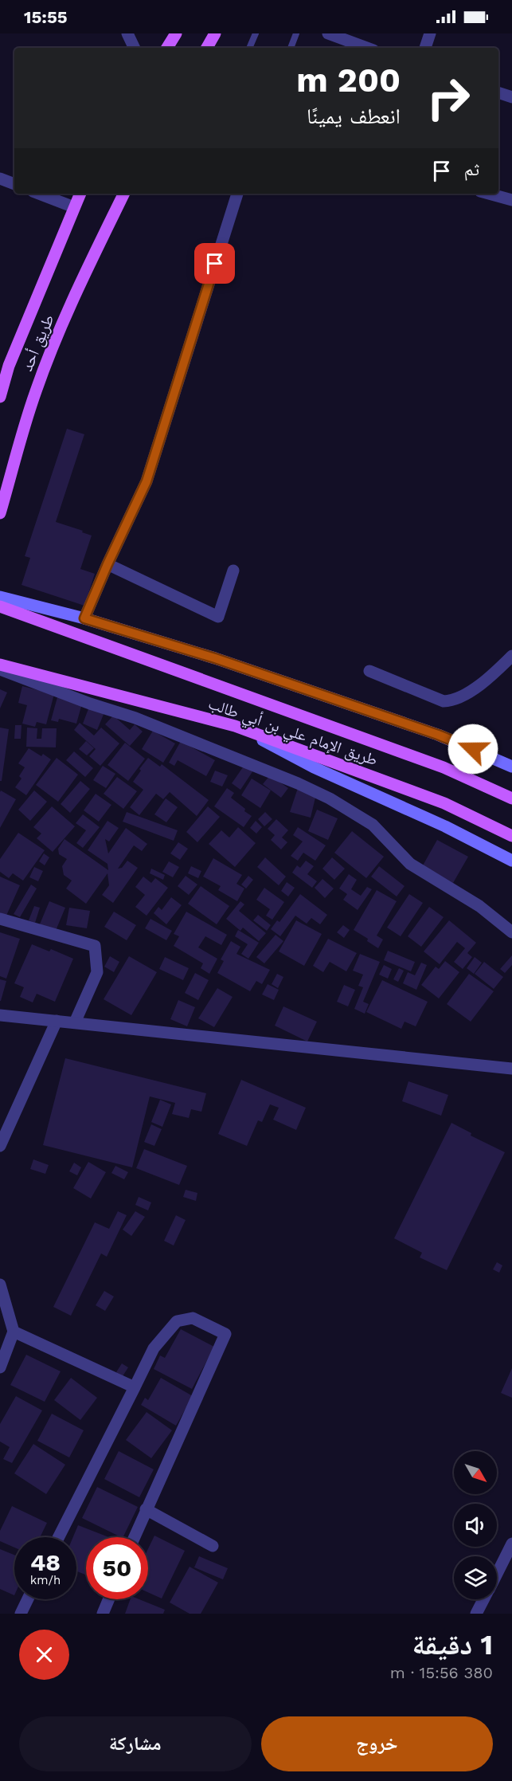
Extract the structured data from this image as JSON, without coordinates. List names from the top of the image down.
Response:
{
  "streets": {
    "main road": ["طريق أحد", "طريق الإمام علي بن أبي طالب"]
  },
  "north": "bottom right",
  "page": {
    "status": "15:55",
    "turn": ["200 m", "انعطف يمينًا"],
    "then": "ثم",
    "speed": "48 km/h",
    "limit": "50",
    "heading": ["1 دقيقة", "380 m · 15:56"],
    "buttons": ["خروج", "مشاركة"]
  }
}
